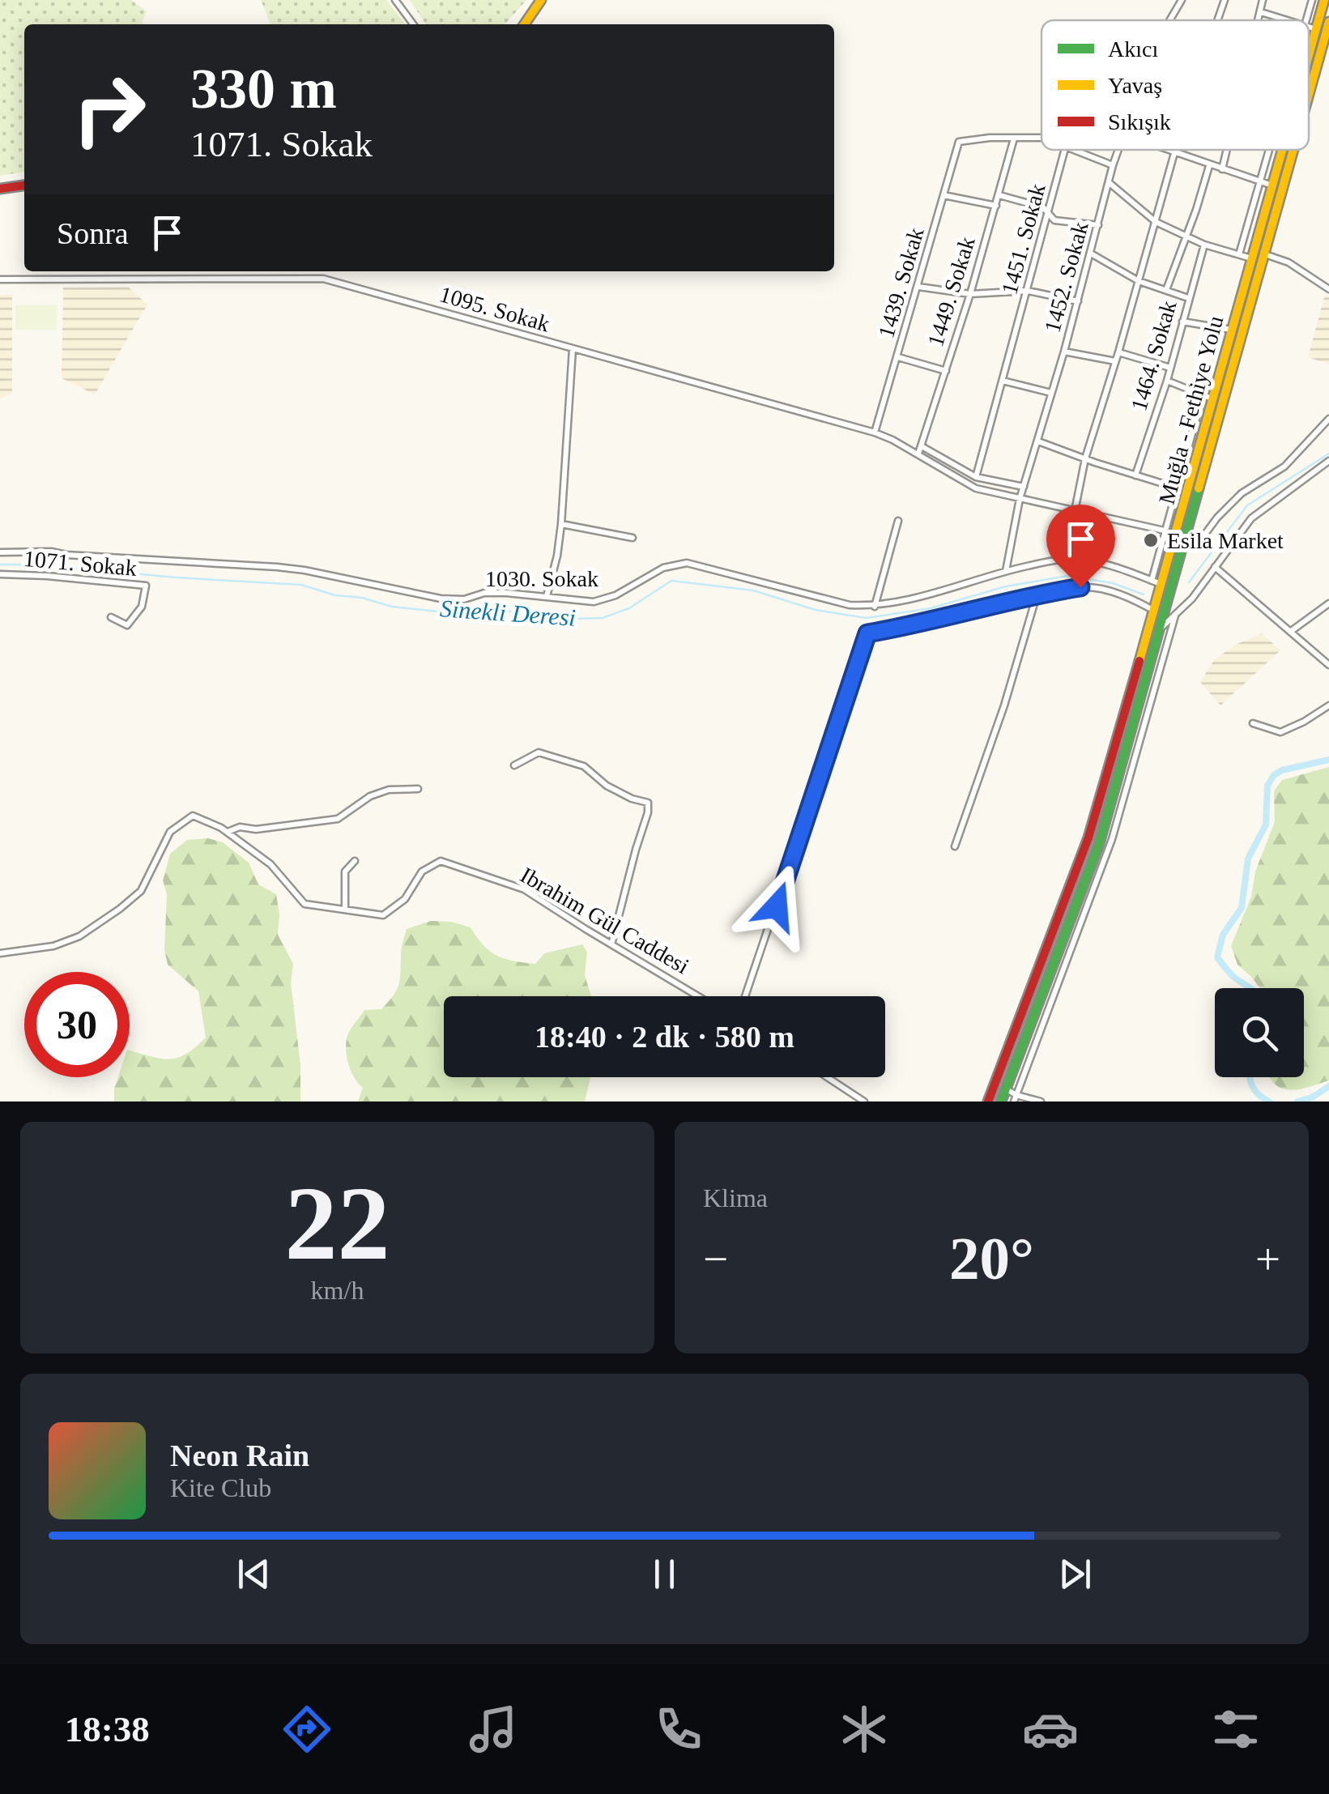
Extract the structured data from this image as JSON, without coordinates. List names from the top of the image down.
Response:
{
  "streets": {
    "main road": ["Muğla - Fethiye Yolu"],
    "street": [
      "1451. Sokak",
      "1452. Sokak",
      "1439. Sokak",
      "1449. Sokak",
      "1095. Sokak",
      "1464. Sokak",
      "1071. Sokak",
      "1030. Sokak",
      "Ibrahim Gül Caddesi"
    ]
  },
  "crossings": [
    ["1452. Sokak", "1095. Sokak"],
    ["1452. Sokak", "1030. Sokak"],
    ["1439. Sokak", "1449. Sokak"],
    ["1439. Sokak", "1095. Sokak"],
    ["1449. Sokak", "1095. Sokak"],
    ["1095. Sokak", "Muğla - Fethiye Yolu"],
    ["Muğla - Fethiye Yolu", "1030. Sokak"]
  ],
  "water": ["Sinekli Deresi"],
  "places": ["Esila Market"],
  "legend": ["Akıcı", "Yavaş", "Sıkışık"],
  "page": {
    "turn": ["330 m", "1071. Sokak"],
    "then": "Sonra",
    "limit": "30",
    "trip": "18:40 · 2 dk · 580 m",
    "tile": [
      ["22", "km/h"],
      "Klima"
    ],
    "heat": ["−", "20°", "+"],
    "song": ["Neon Rain", "Kite Club"],
    "tabs": "18:38"
  }
}
